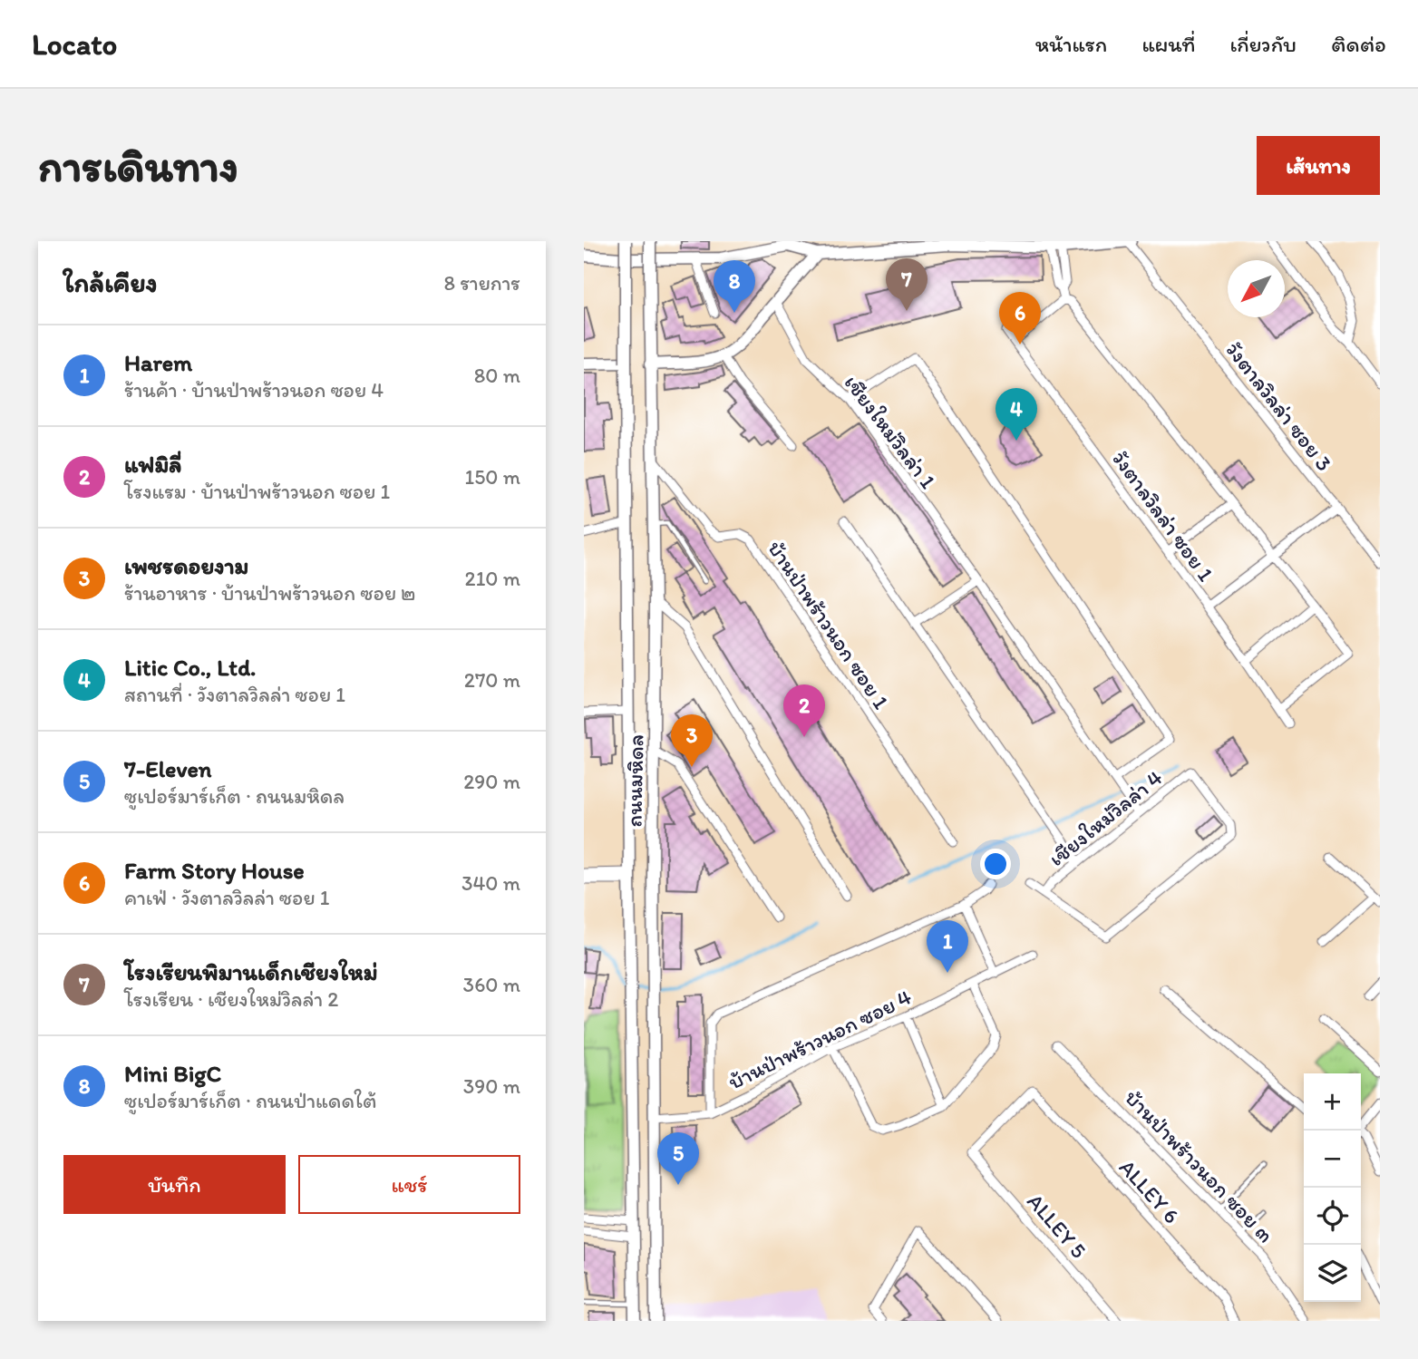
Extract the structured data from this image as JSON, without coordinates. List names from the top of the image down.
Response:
{
  "streets": {
    "main road": ["ถนนมหิดล"],
    "street": [
      "วังตาลวิลล่า ซอย 3",
      "เชียงใหม่วิลล่า 1",
      "วังตาลวิลล่า ซอย 1",
      "บ้านป่าพร้าวนอก ซอย 1",
      "เชียงใหม่วิลล่า 4",
      "บ้านป่าพร้าวนอก ซอย 4",
      "บ้านป่าพร้าวนอก ซอย ๓",
      "ALLEY 6",
      "ALLEY 5"
    ]
  },
  "crossings": [
    ["เชียงใหม่วิลล่า 1", "เชียงใหม่วิลล่า 4"],
    ["บ้านป่าพร้าวนอก ซอย 1", "ถนนมหิดล"],
    ["ถนนมหิดล", "บ้านป่าพร้าวนอก ซอย 4"],
    ["ALLEY 6", "ALLEY 5"]
  ],
  "north": "bottom left",
  "page": {
    "header": "Locato",
    "nav": [
      "หน้าแรก",
      "แผนที่",
      "เกี่ยวกับ",
      "ติดต่อ"
    ],
    "buttons": [
      "เส้นทาง",
      ["บันทึก", "แชร์"]
    ],
    "title": "การเดินทาง",
    "heading": ["ใกล้เคียง", "8 รายการ"],
    "pins": [
      "7",
      "8",
      "6",
      "4",
      "2",
      "3",
      "1",
      "5"
    ],
    "list": [
      {
        "mark": "1",
        "name": "Harem",
        "note": "ร้านค้า · บ้านป่าพร้าวนอก ซอย 4",
        "value": "80 m"
      },
      {
        "mark": "2",
        "name": "แฟมิลี่",
        "note": "โรงแรม · บ้านป่าพร้าวนอก ซอย 1",
        "value": "150 m"
      },
      {
        "mark": "3",
        "name": "เพชรดอยงาม",
        "note": "ร้านอาหาร · บ้านป่าพร้าวนอก ซอย ๒",
        "value": "210 m"
      },
      {
        "mark": "4",
        "name": "Litic Co., Ltd.",
        "note": "สถานที่ · วังตาลวิลล่า ซอย 1",
        "value": "270 m"
      },
      {
        "mark": "5",
        "name": "7-Eleven",
        "note": "ซูเปอร์มาร์เก็ต · ถนนมหิดล",
        "value": "290 m"
      },
      {
        "mark": "6",
        "name": "Farm Story House",
        "note": "คาเฟ่ · วังตาลวิลล่า ซอย 1",
        "value": "340 m"
      },
      {
        "mark": "7",
        "name": "โรงเรียนพิมานเด็กเชียงใหม่",
        "note": "โรงเรียน · เชียงใหม่วิลล่า 2",
        "value": "360 m"
      },
      {
        "mark": "8",
        "name": "Mini BigC",
        "note": "ซูเปอร์มาร์เก็ต · ถนนป่าแดดใต้",
        "value": "390 m"
      }
    ],
    "map_buttons": ["+", "−"]
  }
}
